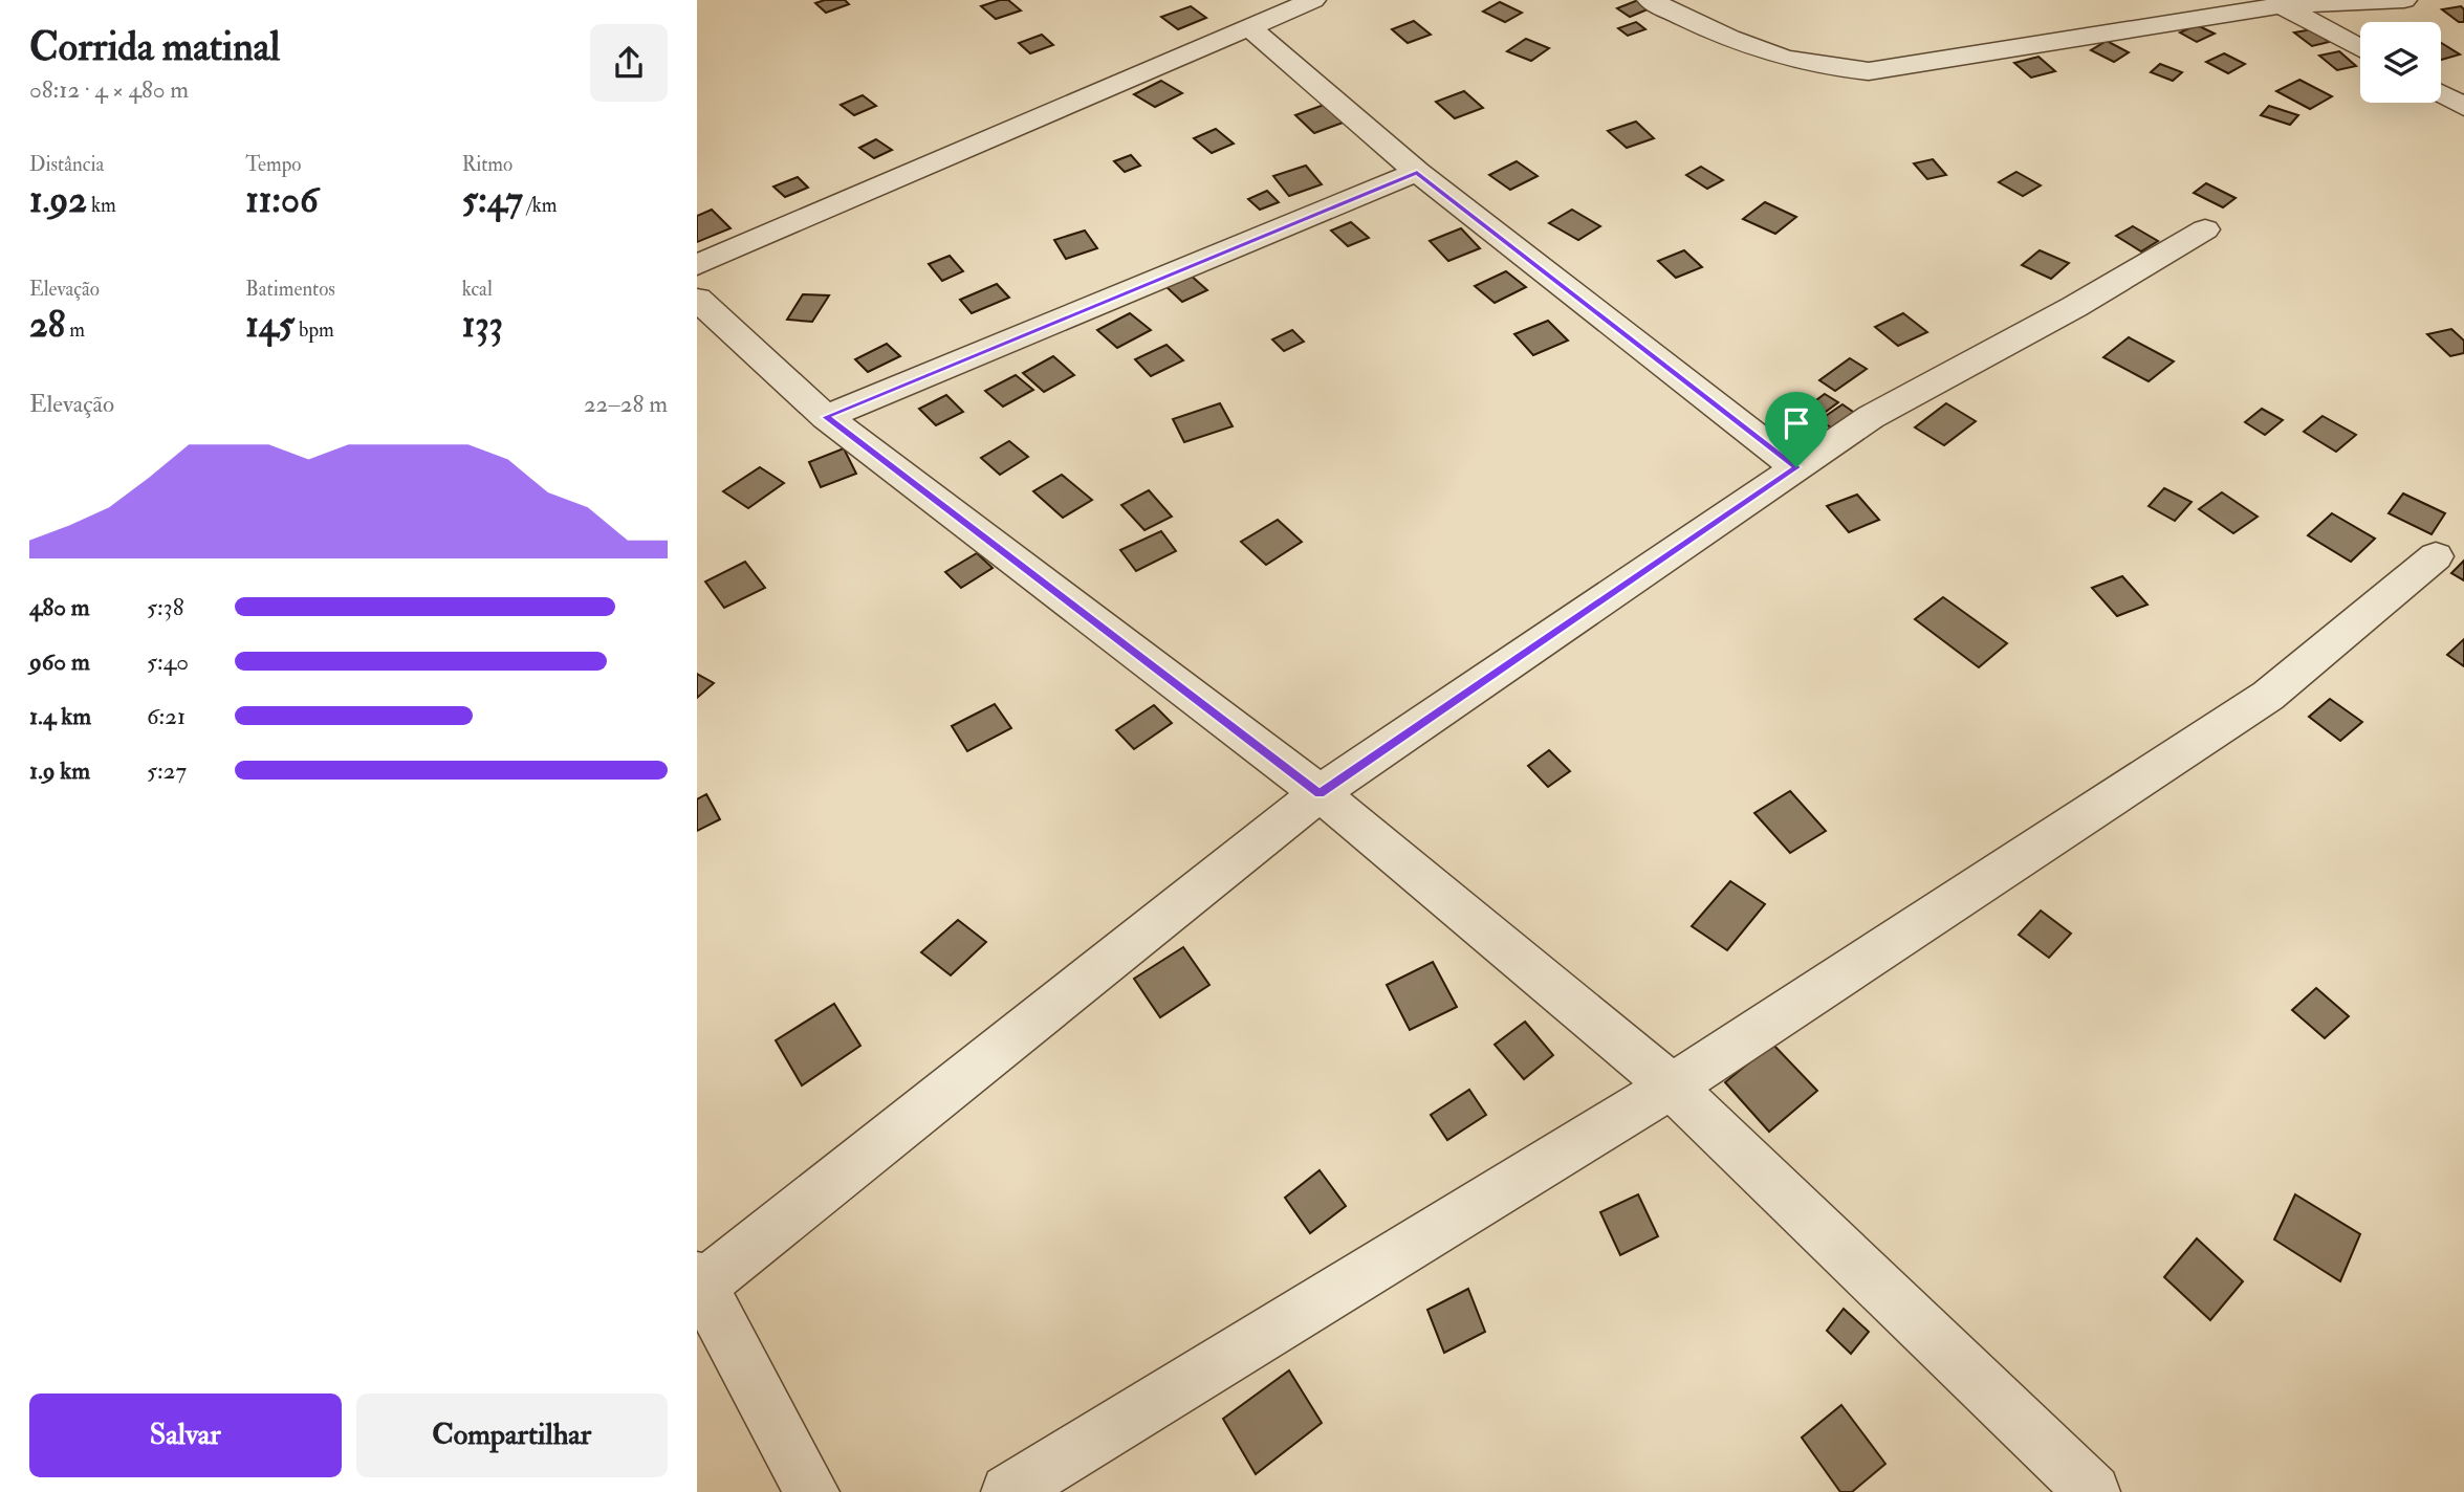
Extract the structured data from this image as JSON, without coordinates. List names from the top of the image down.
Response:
{
  "page": {
    "heading": ["Corrida matinal", "08:12 · 4 × 480 m"],
    "stats": [
      ["Distância", "1.92 km"],
      ["Tempo", "11:06"],
      ["Ritmo", "5:47 /km"],
      ["Elevação", "28 m"],
      ["Batimentos", "145 bpm"],
      ["kcal", "133"]
    ],
    "chart": ["Elevação", "22–28 m"],
    "list": [
      {
        "name": "480 m",
        "note": "5:38"
      },
      {
        "name": "960 m",
        "note": "5:40"
      },
      {
        "name": "1.4 km",
        "note": "6:21"
      },
      {
        "name": "1.9 km",
        "note": "5:27"
      }
    ],
    "buttons": ["Salvar", "Compartilhar"]
  }
}
